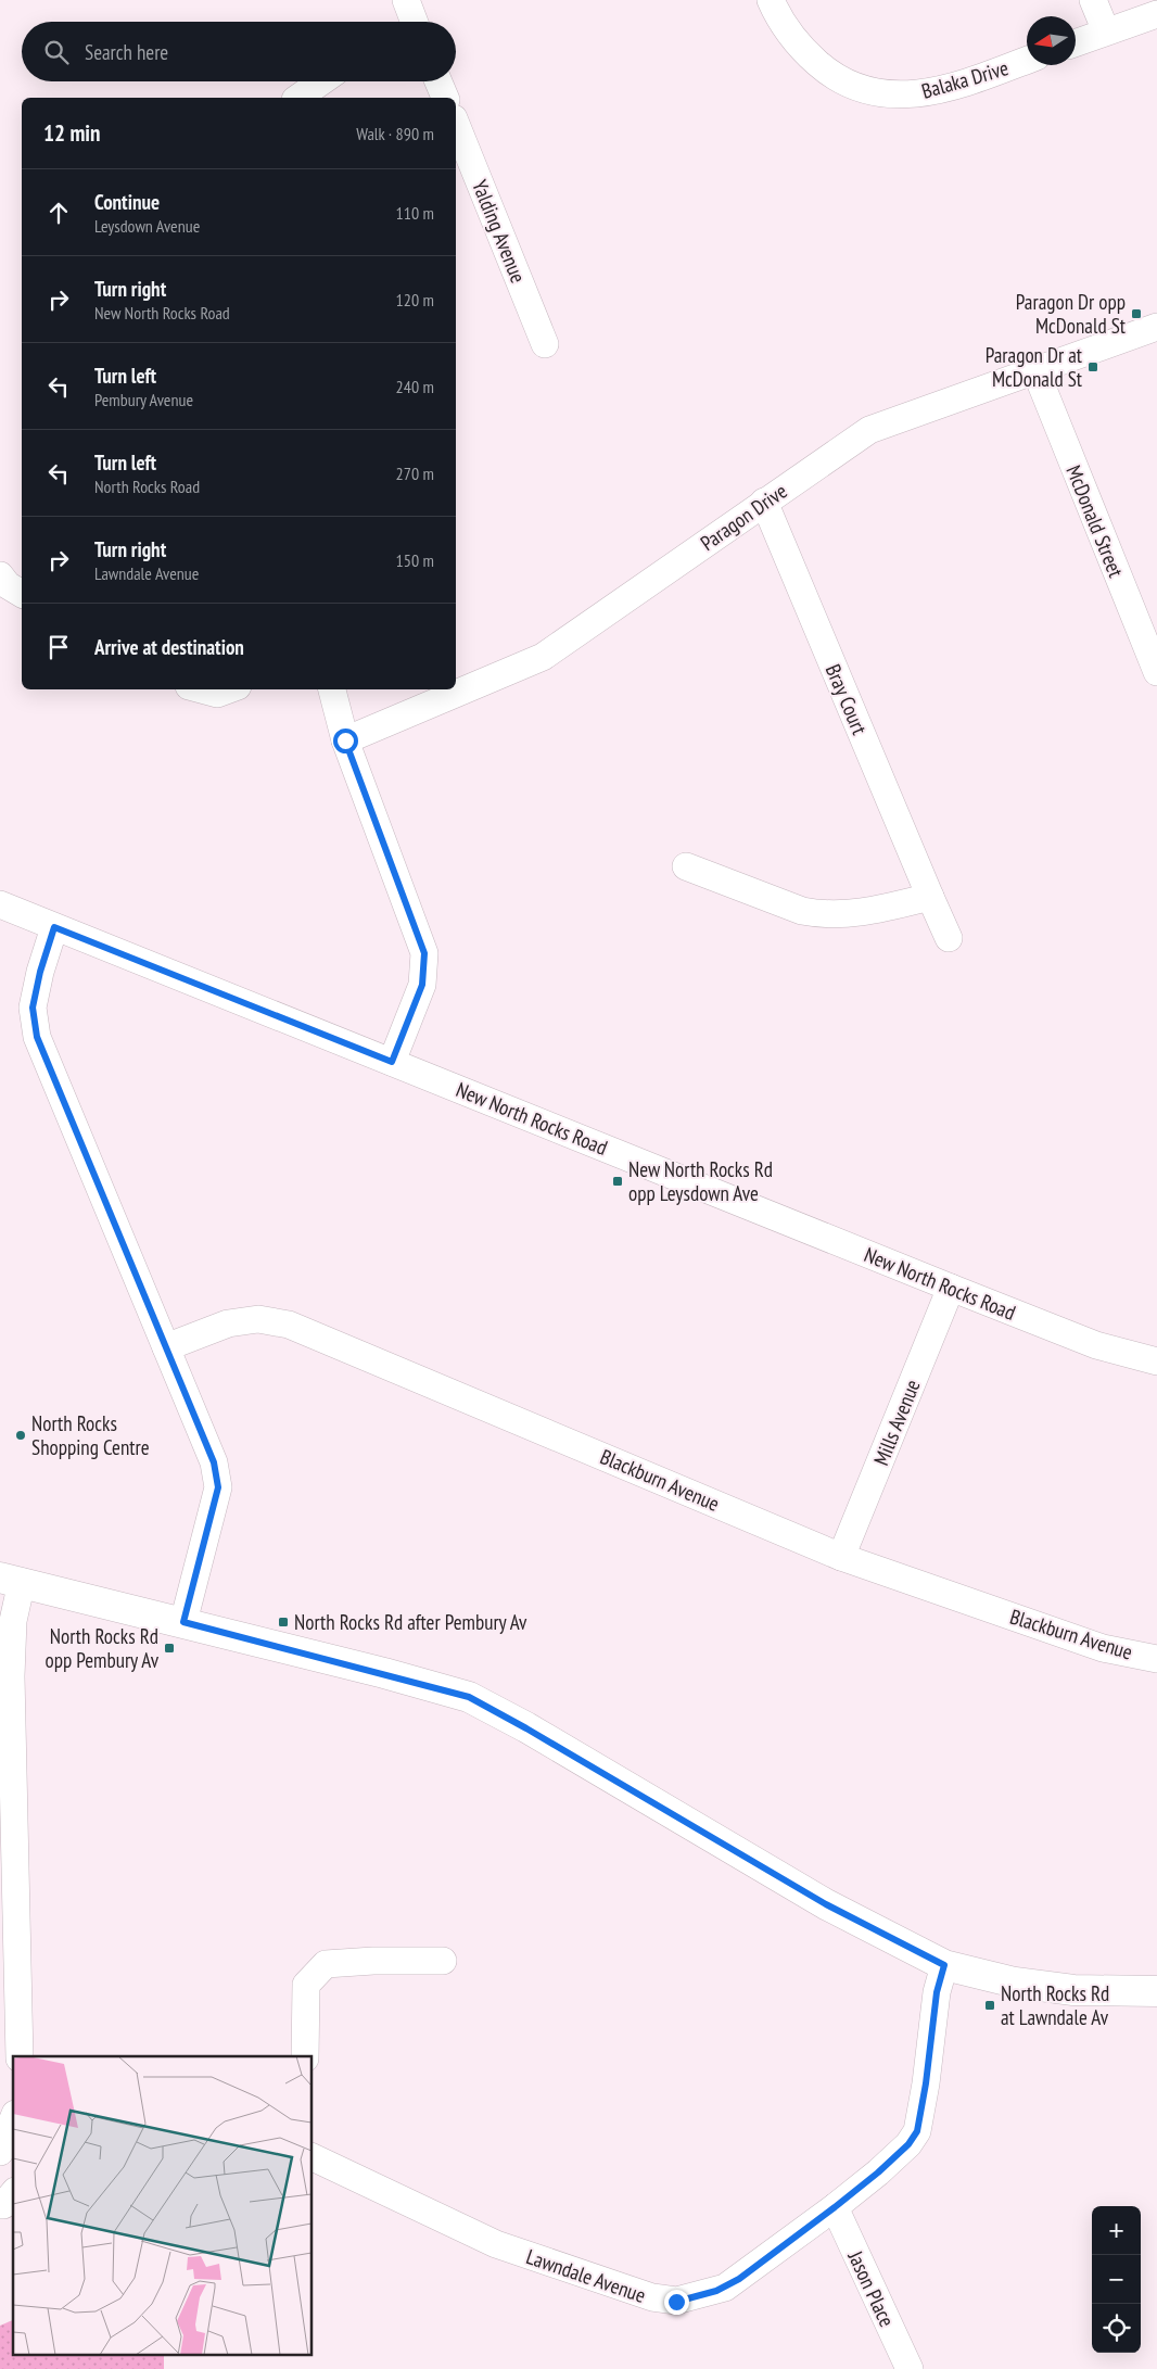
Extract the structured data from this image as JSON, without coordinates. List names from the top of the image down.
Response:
{
  "streets": {
    "street": [
      "Balaka Drive",
      "Yalding Avenue",
      "Paragon Drive",
      "McDonald Street",
      "Bray Court",
      "New North Rocks Road",
      "Mills Avenue",
      "Blackburn Avenue",
      "Lawndale Avenue",
      "Jason Place"
    ]
  },
  "crossings": [
    ["Paragon Drive", "McDonald Street"],
    ["Paragon Drive", "Bray Court"],
    ["New North Rocks Road", "Mills Avenue"],
    ["Mills Avenue", "Blackburn Avenue"],
    ["Lawndale Avenue", "Jason Place"]
  ],
  "places": {
    "transit": [
      "Paragon Dr opp McDonald St",
      "Paragon Dr at McDonald St",
      "New North Rocks Rd opp Leysdown Ave",
      "North Rocks Rd after Pembury Av",
      "North Rocks Rd opp Pembury Av",
      "North Rocks Rd at Lawndale Av"
    ],
    "other": ["North Rocks Shopping Centre"]
  },
  "north": "left",
  "page": {
    "search": "Search here",
    "heading": ["12 min", "Walk · 890 m"],
    "list": [
      ["Continue", "Leysdown Avenue", "110 m"],
      ["Turn right", "New North Rocks Road", "120 m"],
      ["Turn left", "Pembury Avenue", "240 m"],
      ["Turn left", "North Rocks Road", "270 m"],
      ["Turn right", "Lawndale Avenue", "150 m"],
      "Arrive at destination"
    ],
    "map_buttons": ["+", "−"]
  }
}
